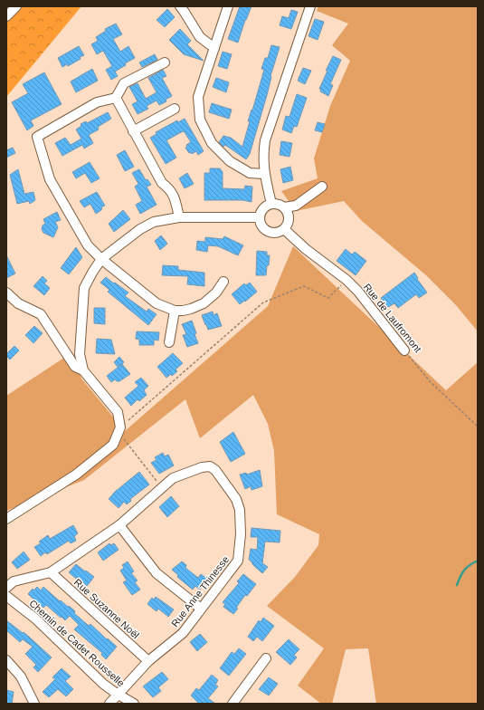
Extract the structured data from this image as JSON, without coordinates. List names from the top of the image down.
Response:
{
  "streets": {
    "street": [
      "Rue de Laufromont",
      "Rue Anne Thinesse",
      "Rue Suzanne Noël",
      "Chemin de Cadet Rousselle"
    ]
  },
  "crossings": [
    ["Rue Anne Thinesse", "Rue Suzanne Noël"],
    ["Rue Anne Thinesse", "Chemin de Cadet Rousselle"]
  ]
}
